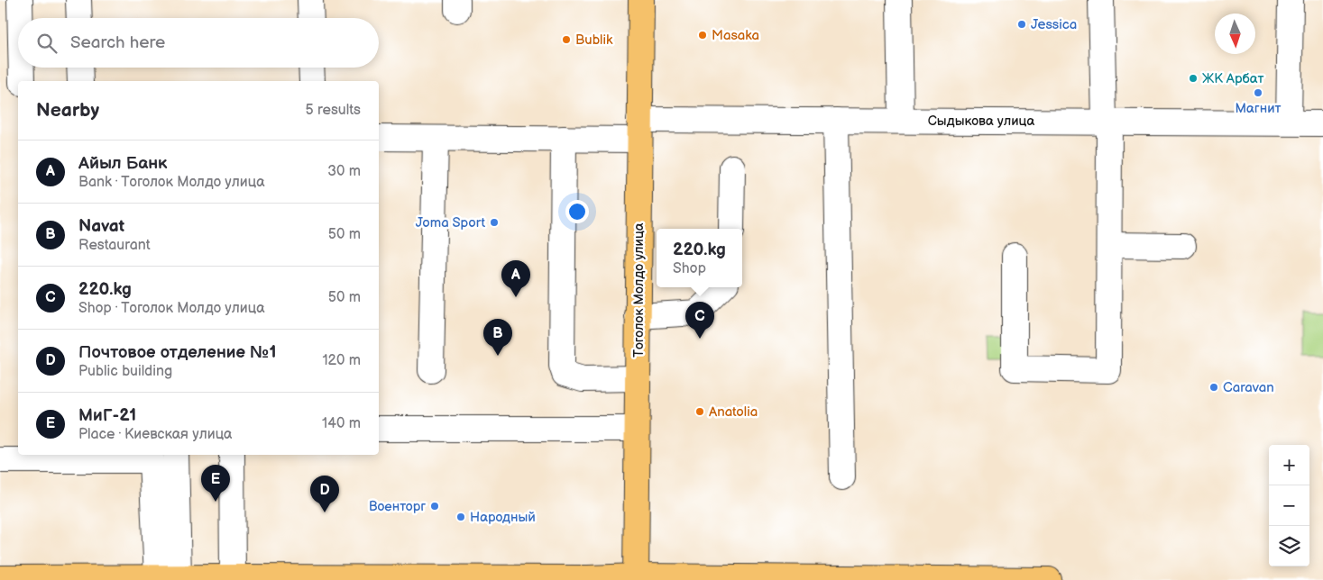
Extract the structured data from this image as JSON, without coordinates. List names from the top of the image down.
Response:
{
  "streets": {
    "main road": ["Тоголок Молдо улица"],
    "street": ["Сыдыкова улица"]
  },
  "crossings": [
    ["Сыдыкова улица", "Тоголок Молдо улица"]
  ],
  "places": [
    "Jessica",
    "Masaka",
    "Bublik",
    "ЖК Арбат",
    "Магнит",
    "Joma Sport",
    "Caravan",
    "Anatolia",
    "Военторг",
    "Народный"
  ],
  "north": "bottom",
  "page": {
    "search": "Search here",
    "heading": ["Nearby", "5 results"],
    "list": [
      {
        "mark": "A",
        "name": "Айыл Банк",
        "note": "Bank · Тоголок Молдо улица",
        "value": "30 m"
      },
      {
        "mark": "B",
        "name": "Navat",
        "note": "Restaurant",
        "value": "50 m"
      },
      {
        "mark": "C",
        "name": "220.kg",
        "note": "Shop · Тоголок Молдо улица",
        "value": "50 m"
      },
      {
        "mark": "D",
        "name": "Почтовое отделение №1",
        "note": "Public building",
        "value": "120 m"
      },
      {
        "mark": "E",
        "name": "МиГ-21",
        "note": "Place · Киевская улица",
        "value": "140 m"
      }
    ],
    "popup": ["220.kg", "Shop"],
    "pins": [
      "A",
      "C",
      "B",
      "E",
      "D"
    ],
    "map_buttons": ["+", "−"]
  }
}
